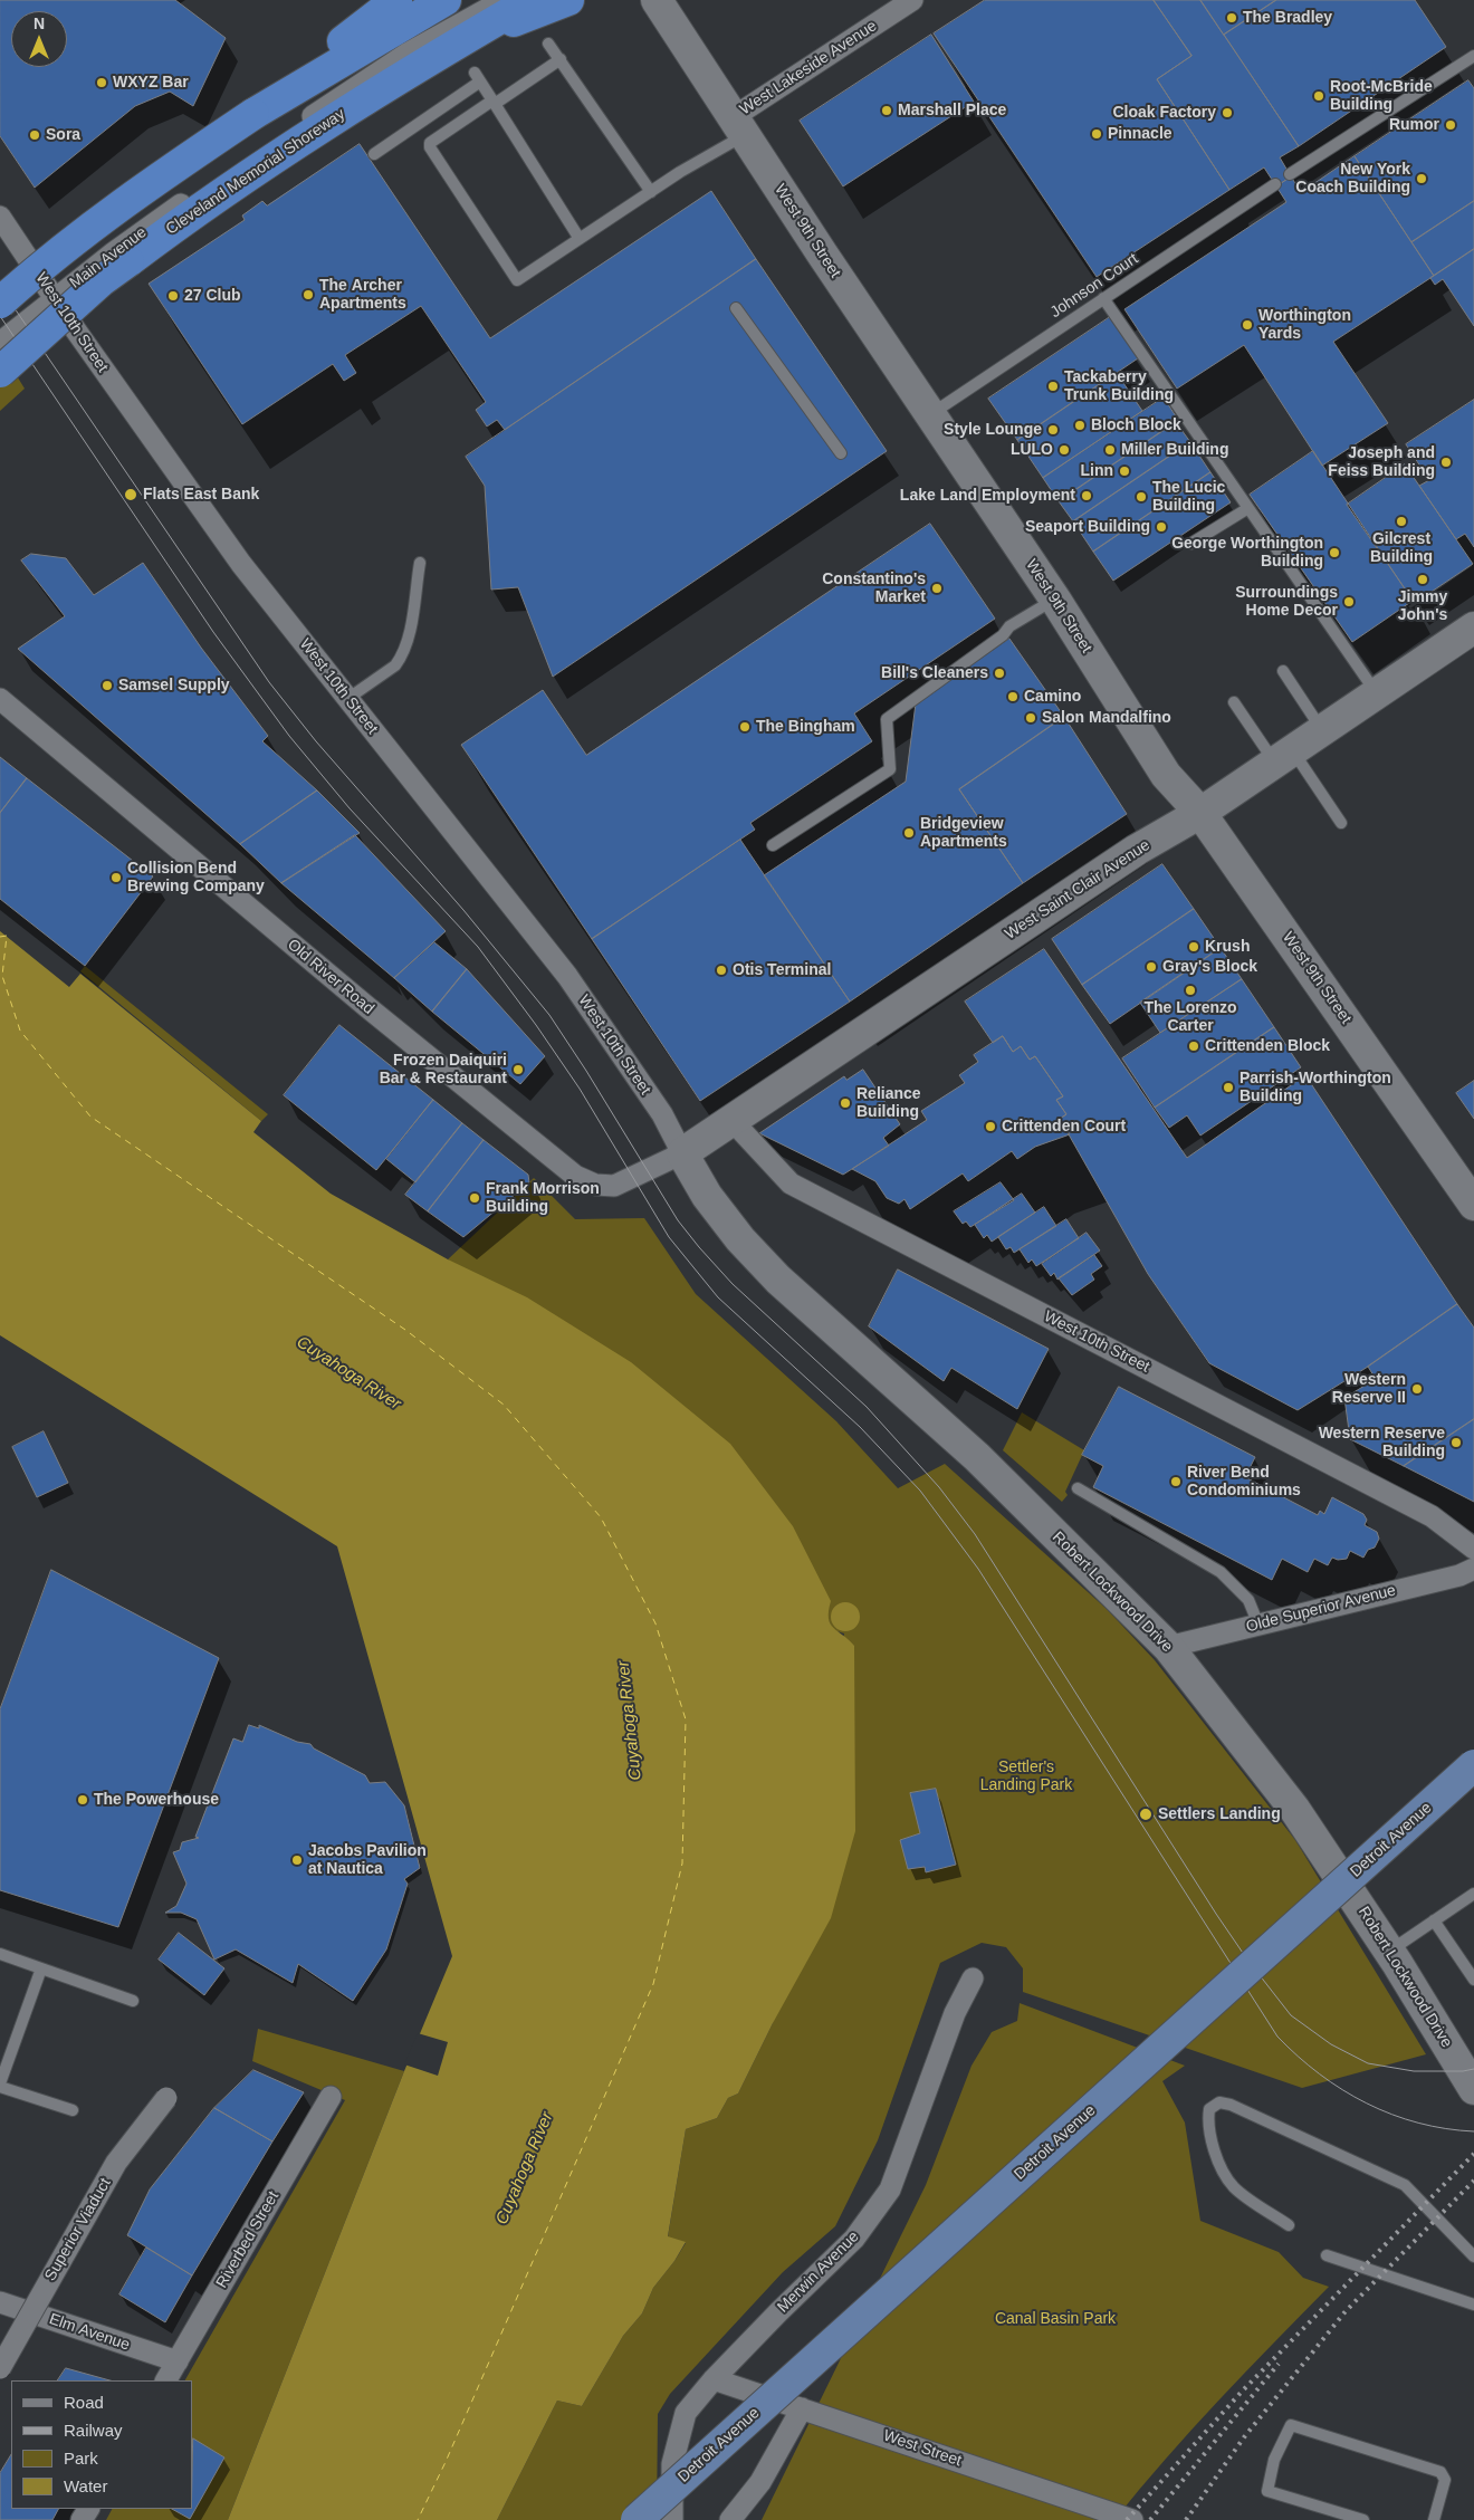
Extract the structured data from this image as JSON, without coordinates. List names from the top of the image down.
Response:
{
  "streets": {
    "highway": ["Cleveland Memorial Shoreway"],
    "main road": ["Detroit Avenue"],
    "street": [
      "West Lakeside Avenue",
      "West 9th Street",
      "Main Avenue",
      "West 10th Street",
      "West Saint Clair Avenue",
      "Old River Road",
      "Robert Lockwood Drive",
      "Olde Superior Avenue",
      "Superior Viaduct",
      "Riverbed Street",
      "Merwin Avenue",
      "Elm Avenue",
      "West Street"
    ],
    "lane": ["Johnson Court"]
  },
  "crossings": [
    ["West Lakeside Avenue", "West 9th Street"],
    ["West 9th Street", "Johnson Court"],
    ["West 9th Street", "West Saint Clair Avenue"],
    ["Main Avenue", "West 10th Street"],
    ["West 10th Street", "West Saint Clair Avenue"],
    ["West 10th Street", "Old River Road"],
    ["West 10th Street", "Robert Lockwood Drive"],
    ["West Saint Clair Avenue", "Old River Road"],
    ["West Saint Clair Avenue", "Robert Lockwood Drive"],
    ["Old River Road", "Robert Lockwood Drive"],
    ["Robert Lockwood Drive", "Olde Superior Avenue"],
    ["Riverbed Street", "Elm Avenue"],
    ["Merwin Avenue", "West Street"]
  ],
  "water": ["Cuyahoga River"],
  "parks": ["Settler's Landing Park", "Canal Basin Park"],
  "places": [
    "The Bradley",
    "WXYZ Bar",
    "Root-McBride Building",
    "Marshall Place",
    "Cloak Factory",
    "Rumor",
    "Pinnacle",
    "Sora",
    "New York Coach Building",
    "The Archer Apartments",
    "27 Club",
    "Worthington Yards",
    "Tackaberry Trunk Building",
    "Bloch Block",
    "Style Lounge",
    "LULO",
    "Miller Building",
    "Joseph and Feiss Building",
    "Linn",
    "Flats East Bank",
    "Lake Land Employment",
    "The Lucic Building",
    "Gilcrest Building",
    "Seaport Building",
    "George Worthington Building",
    "Jimmy John's",
    "Constantino's Market",
    "Surroundings Home Decor",
    "Bill's Cleaners",
    "Samsel Supply",
    "Camino",
    "Salon Mandalfino",
    "The Bingham",
    "Bridgeview Apartments",
    "Collision Bend Brewing Company",
    "Krush",
    "Gray's Block",
    "Otis Terminal",
    "The Lorenzo Carter",
    "Crittenden Block",
    "Frozen Daiquiri Bar & Restaurant",
    "Parrish-Worthington Building",
    "Reliance Building",
    "Crittenden Court",
    "Frank Morrison Building",
    "Western Reserve II",
    "Western Reserve Building",
    "River Bend Condominiums",
    "The Powerhouse",
    "Settlers Landing",
    "Jacobs Pavilion at Nautica"
  ],
  "legend": [
    "Road",
    "Railway",
    "Park",
    "Water"
  ],
  "north": "top"
}
